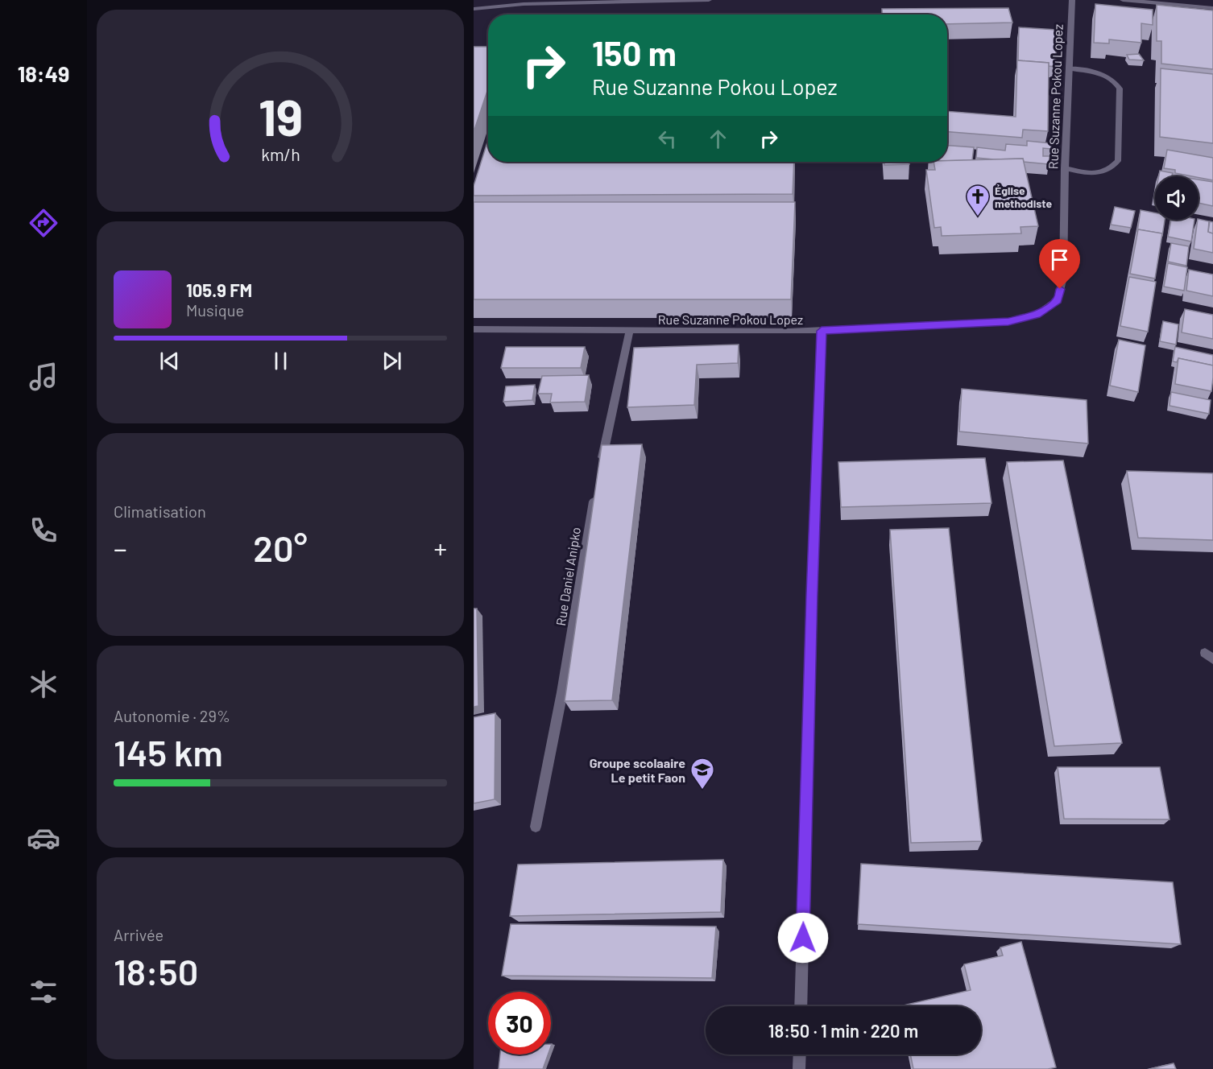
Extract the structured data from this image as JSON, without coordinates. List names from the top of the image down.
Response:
{
  "streets": {
    "street": ["Rue Suzanne Pokou Lopez", "Rue Daniel Anipko"]
  },
  "places": {
    "church": ["Église methodiste"],
    "school or university": ["Groupe scolaaire Le petit Faon"]
  },
  "page": {
    "tabs": "18:49",
    "turn": ["150 m", "Rue Suzanne Pokou Lopez"],
    "song": ["105.9 FM", "Musique"],
    "tile": [
      "Climatisation",
      ["Autonomie · 29%", "145 km"],
      ["Arrivée", "18:50"]
    ],
    "heat": ["−", "20°", "+"],
    "limit": "30",
    "trip": "18:50 · 1 min · 220 m",
    "gauge": ["19", "km/h"]
  }
}
